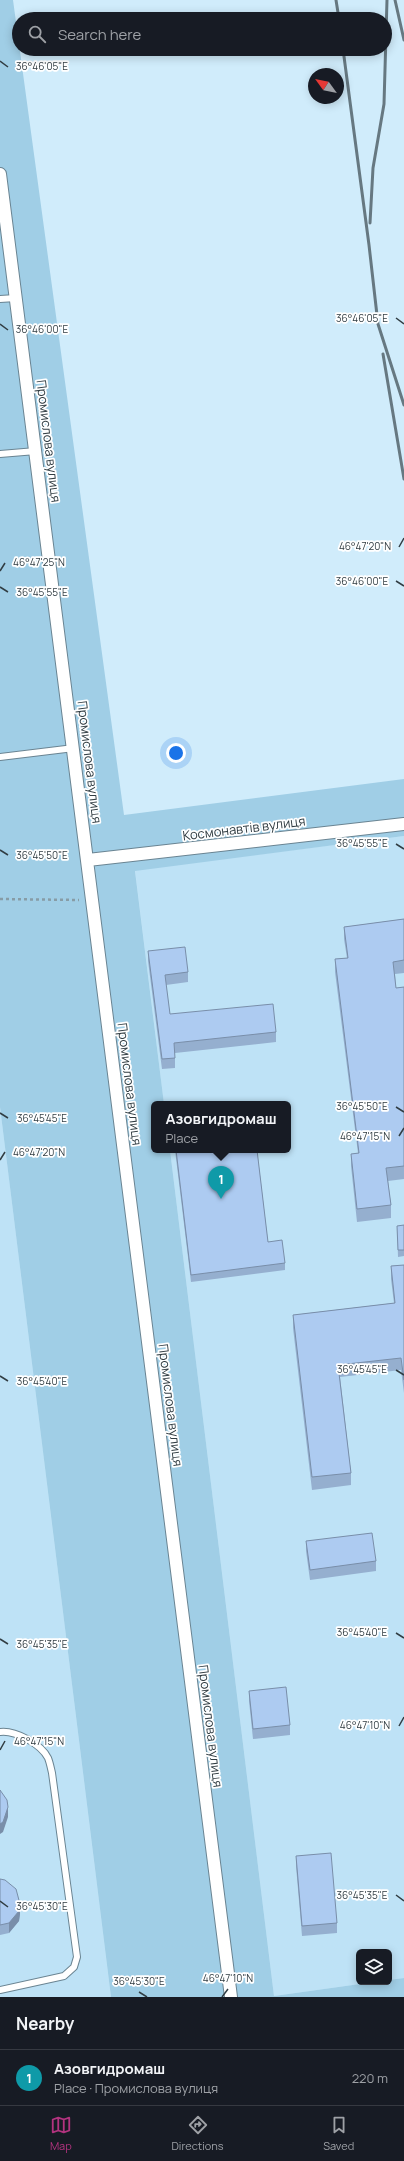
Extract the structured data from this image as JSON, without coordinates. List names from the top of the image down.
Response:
{
  "streets": {
    "street": ["Промислова вулиця", "Космонавтів вулиця"]
  },
  "crossings": [
    ["Промислова вулиця", "Космонавтів вулиця"]
  ],
  "north": "top left",
  "page": {
    "search": "Search here",
    "popup": ["Азовгидромаш", "Place"],
    "pins": "1",
    "heading": "Nearby",
    "list": [
      {
        "mark": "1",
        "name": "Азовгидромаш",
        "note": "Place · Промислова вулиця",
        "value": "220 m"
      }
    ],
    "nav": ["Map", "Directions", "Saved"]
  },
  "coordinates": [
    "36°46'05\"E",
    "36°46'00\"E",
    "46°47'20\"N",
    "46°47'25\"N",
    "36°45'55\"E",
    "36°45'50\"E",
    "36°45'45\"E",
    "46°47'15\"N",
    "36°45'40\"E",
    "36°45'35\"E",
    "46°47'10\"N",
    "36°45'30\"E"
  ]
}
